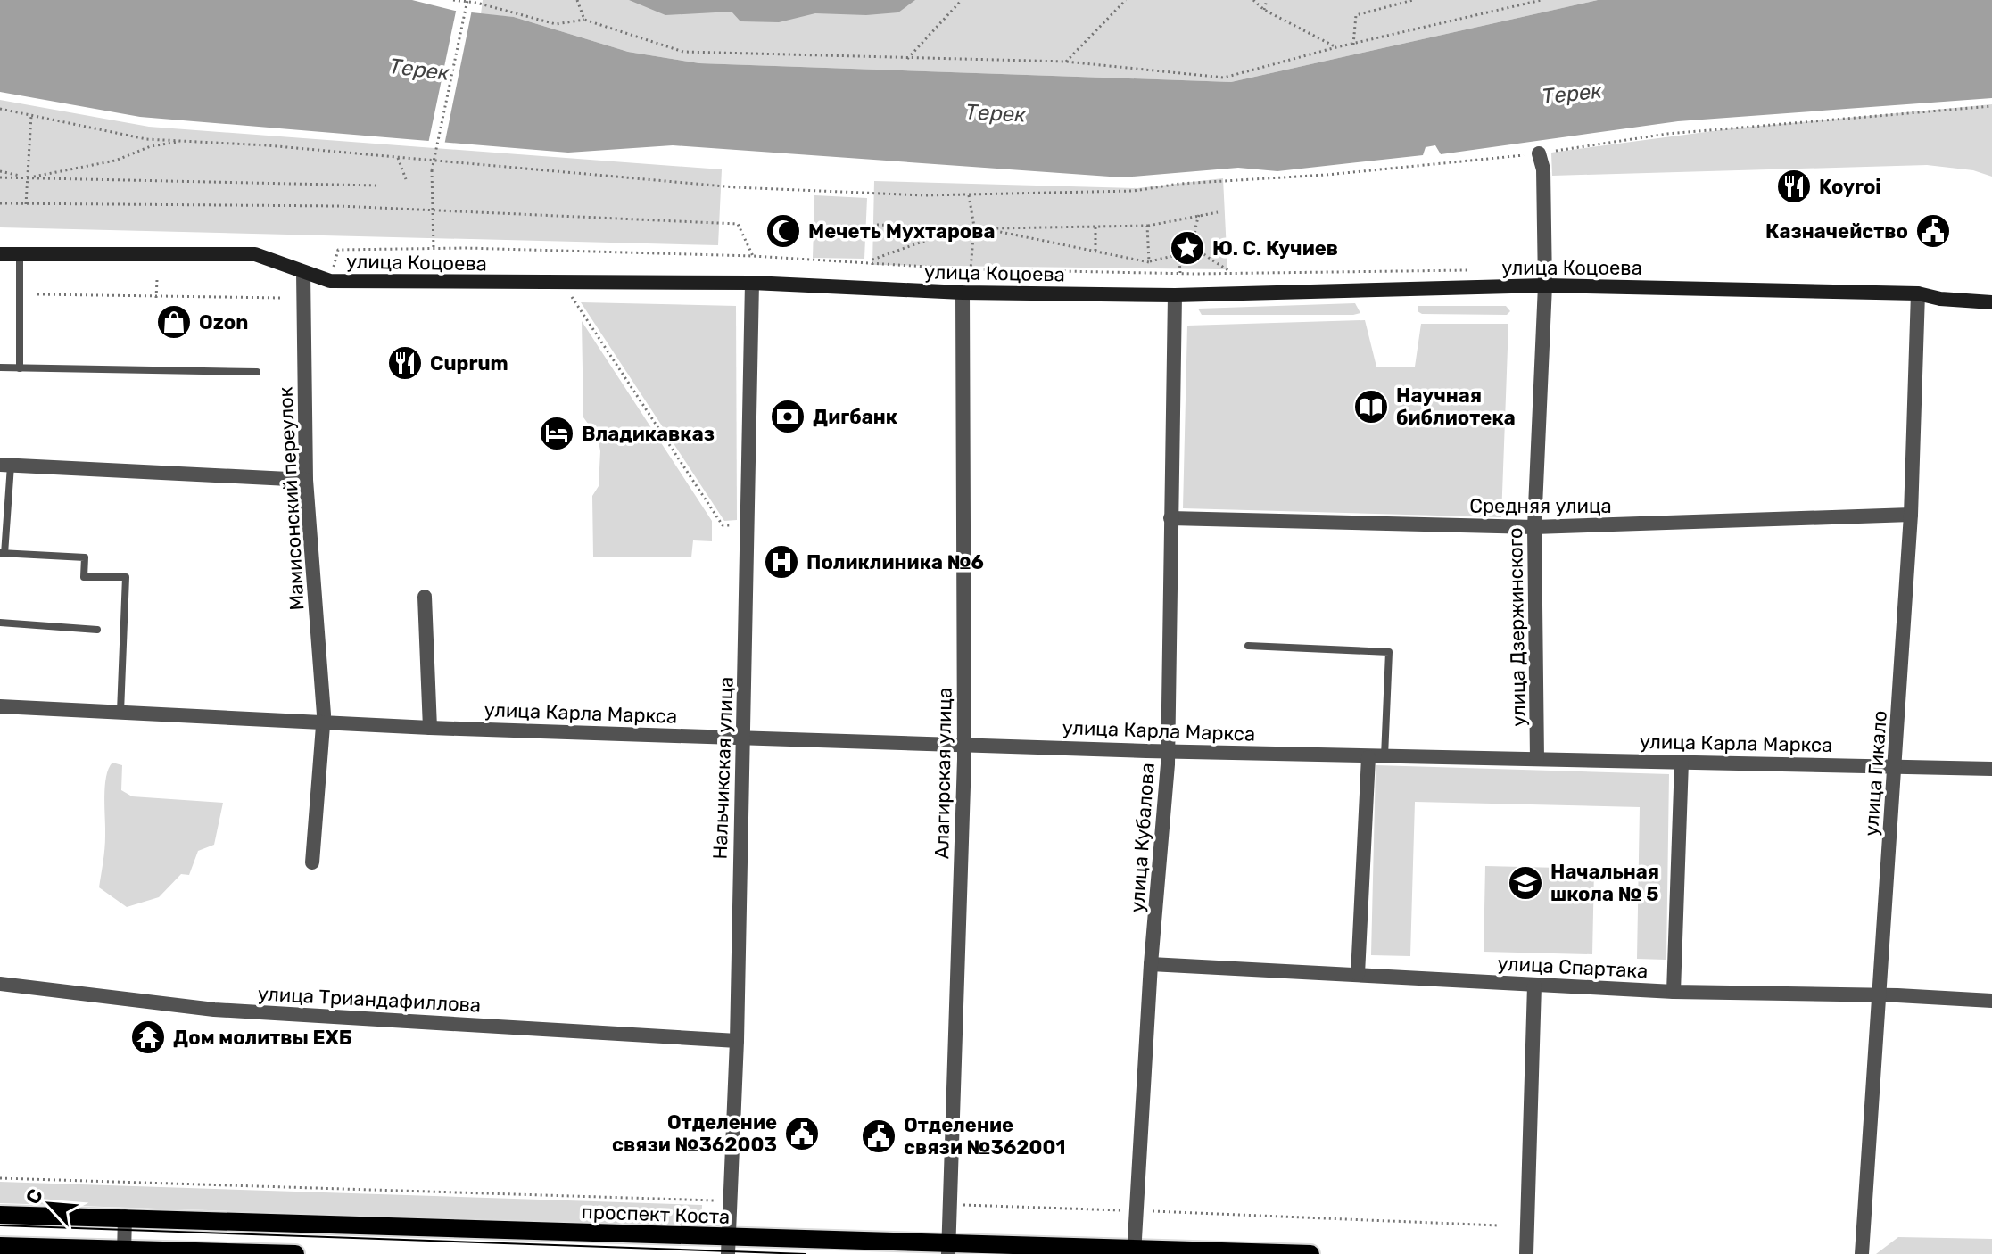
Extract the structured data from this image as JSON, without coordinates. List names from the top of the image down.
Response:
{
  "streets": {
    "main road": ["проспект Коста"],
    "street": [
      "улица Коцоева",
      "Мамисонский переулок",
      "Средняя улица",
      "улица Дзержинского",
      "улица Карла Маркса",
      "Нальчикская улица",
      "Алагирская улица",
      "улица Гикало",
      "улица Кубалова",
      "улица Спартака",
      "улица Триандафиллова"
    ]
  },
  "crossings": [
    ["улица Коцоева", "Мамисонский переулок"],
    ["улица Коцоева", "улица Дзержинского"],
    ["улица Коцоева", "Нальчикская улица"],
    ["улица Коцоева", "Алагирская улица"],
    ["улица Коцоева", "улица Гикало"],
    ["улица Коцоева", "улица Кубалова"],
    ["Мамисонский переулок", "улица Карла Маркса"],
    ["Средняя улица", "улица Дзержинского"],
    ["Средняя улица", "улица Гикало"],
    ["Средняя улица", "улица Кубалова"],
    ["улица Дзержинского", "улица Карла Маркса"],
    ["улица Карла Маркса", "Нальчикская улица"],
    ["улица Карла Маркса", "Алагирская улица"],
    ["улица Карла Маркса", "улица Гикало"],
    ["улица Карла Маркса", "улица Кубалова"],
    ["Нальчикская улица", "улица Триандафиллова"],
    ["Нальчикская улица", "проспект Коста"],
    ["Алагирская улица", "проспект Коста"],
    ["улица Гикало", "улица Спартака"],
    ["улица Кубалова", "улица Спартака"],
    ["улица Кубалова", "проспект Коста"]
  ],
  "water": ["Терек"],
  "places": {
    "restaurant": ["Koyroi", "Cuprum"],
    "mosque": ["Мечеть Мухтарова"],
    "public building": ["Казначейство", "Отделение связи №362003", "Отделение связи №362001"],
    "place": ["Ю. С. Кучиев"],
    "shop": ["Ozon"],
    "library": ["Научная библиотека"],
    "bank": ["Дигбанк"],
    "hotel": ["Владикавказ"],
    "hospital": ["Поликлиника №6"],
    "school or university": ["Начальная школа № 5"],
    "temple": ["Дом молитвы ЕХБ"]
  },
  "north": "top left"
}
